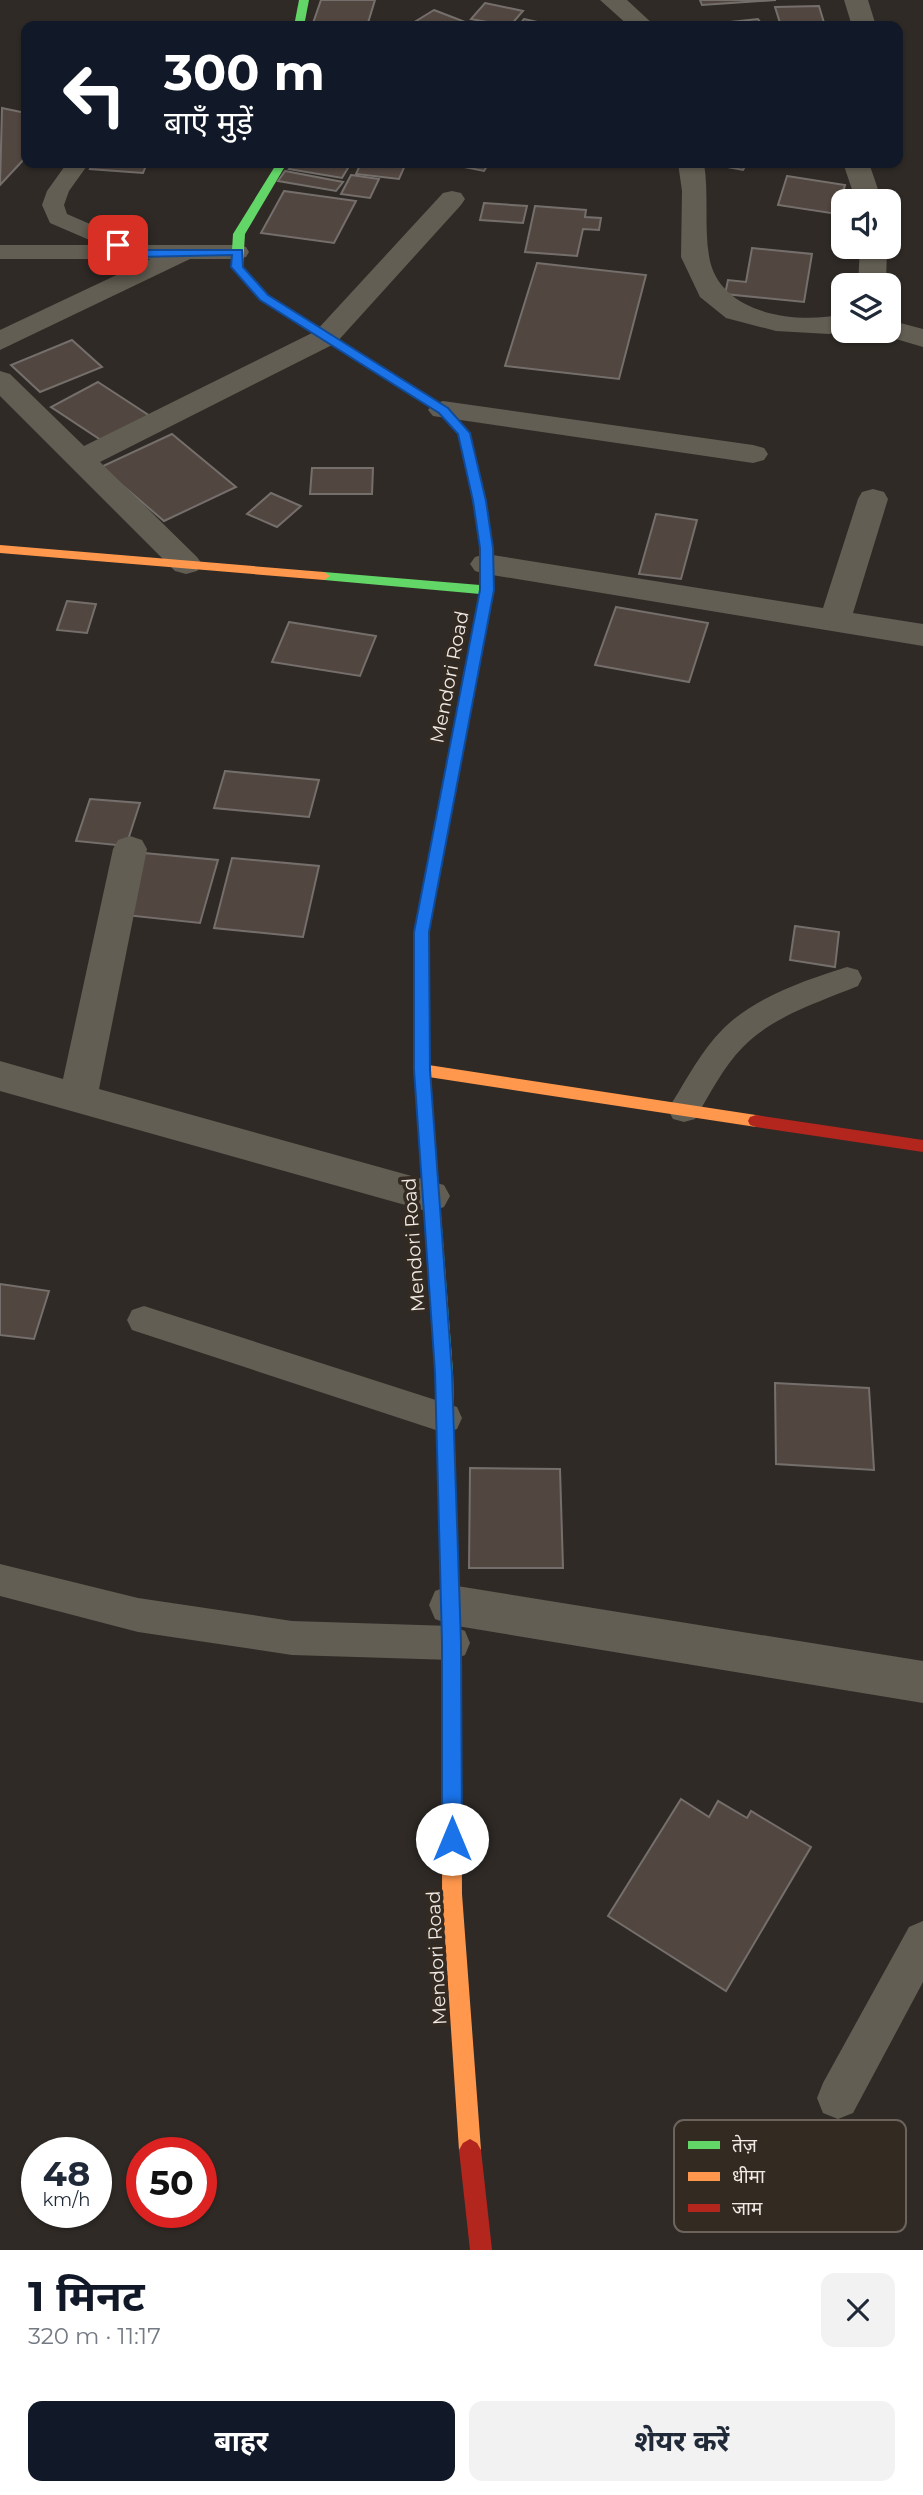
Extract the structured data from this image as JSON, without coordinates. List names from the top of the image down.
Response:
{
  "streets": {
    "main road": ["Mendori Road"]
  },
  "legend": ["तेज़", "धीमा", "जाम"],
  "page": {
    "turn": ["300 m", "बाएँ मुड़ें"],
    "speed": "48 km/h",
    "limit": "50",
    "heading": ["1 मिनट", "320 m · 11:17"],
    "buttons": ["बाहर", "शेयर करें"]
  }
}
